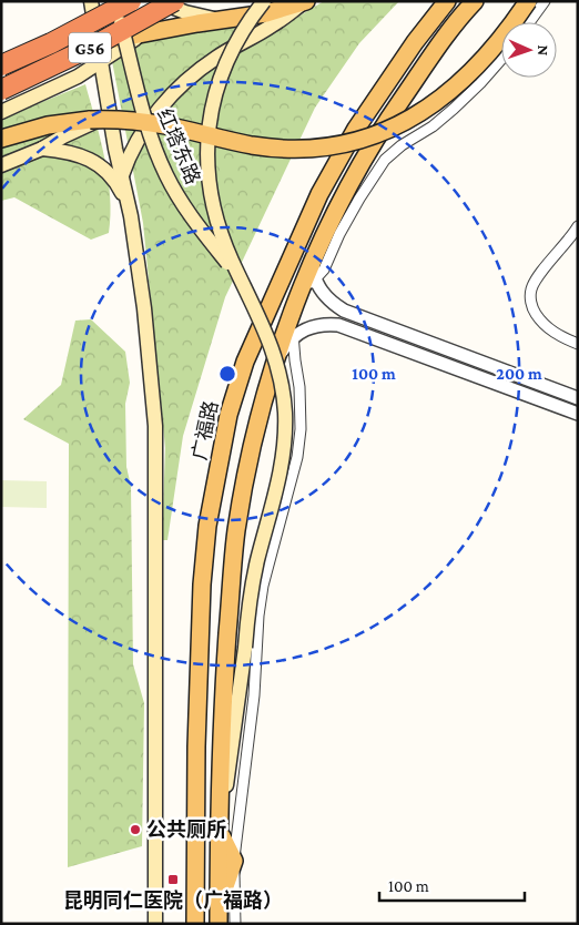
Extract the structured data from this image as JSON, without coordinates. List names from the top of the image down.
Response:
{
  "streets": {
    "highway": ["G56"],
    "main road": ["红塔东路", "广福路"]
  },
  "places": {
    "other": ["公共厕所"],
    "transit": ["昆明同仁医院（广福路）"]
  },
  "scale_bar": "100 m",
  "north": "right",
  "rings": ["100 m", "200 m"]
}
